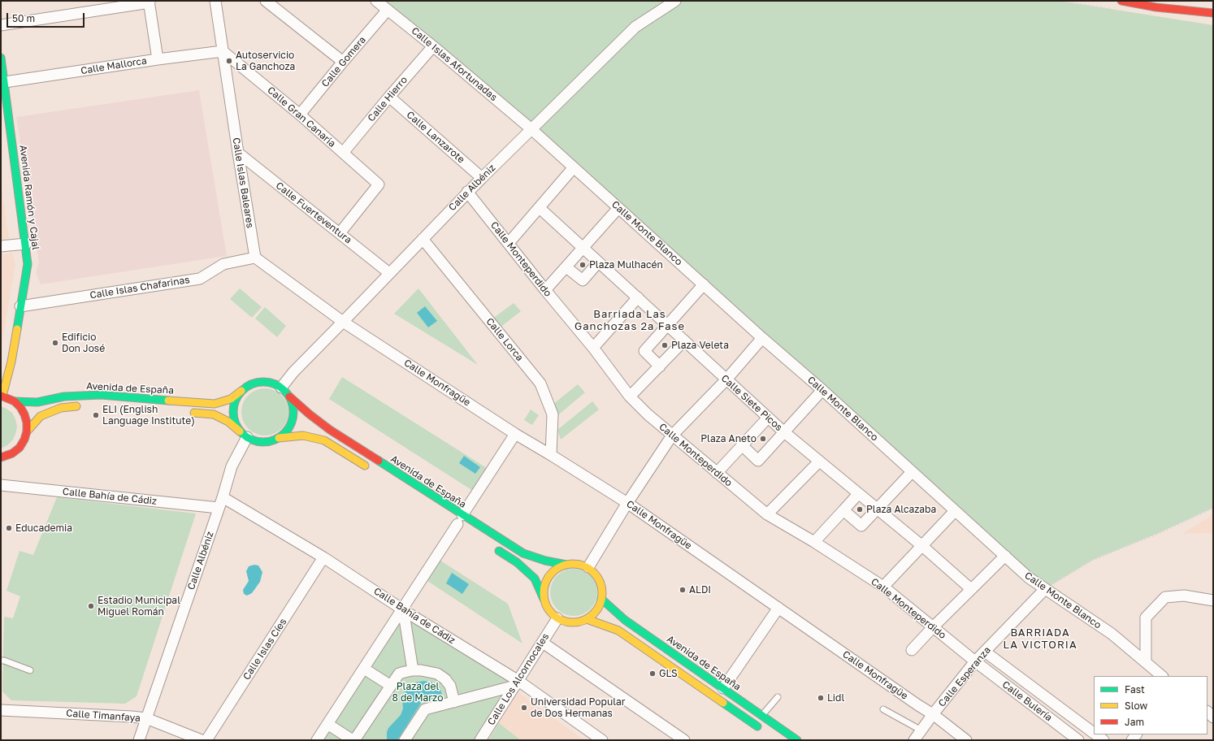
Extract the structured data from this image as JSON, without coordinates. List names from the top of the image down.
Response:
{
  "streets": {
    "main road": ["Avenida Ramón y Cajal", "Avenida de España"],
    "street": [
      "Calle Gomera",
      "Calle Islas Afortunadas",
      "Calle Mallorca",
      "Calle Hierro",
      "Calle Gran Canaria",
      "Calle Lanzarote",
      "Calle Islas Baleares",
      "Calle Albéniz",
      "Calle Fuerteventura",
      "Calle Monte Blanco",
      "Calle Monteperdido",
      "Calle Islas Chafarinas",
      "Calle Lorca",
      "Calle Monfragüe",
      "Calle Siete Picos",
      "Calle Bahía de Cádiz",
      "Calle Islas Cíes",
      "Calle Esperanza",
      "Calle Los Alcornocales",
      "Calle Bulería",
      "Calle Timanfaya"
    ]
  },
  "crossings": [
    ["Calle Gomera", "Calle Islas Afortunadas"],
    ["Calle Gomera", "Calle Gran Canaria"],
    ["Calle Islas Afortunadas", "Calle Hierro"],
    ["Calle Islas Afortunadas", "Calle Albéniz"],
    ["Calle Islas Afortunadas", "Calle Monte Blanco"],
    ["Calle Mallorca", "Calle Gran Canaria"],
    ["Calle Mallorca", "Calle Islas Baleares"],
    ["Calle Mallorca", "Avenida Ramón y Cajal"],
    ["Calle Hierro", "Calle Gran Canaria"],
    ["Calle Hierro", "Calle Lanzarote"],
    ["Calle Gran Canaria", "Calle Islas Baleares"],
    ["Calle Gran Canaria", "Calle Fuerteventura"],
    ["Calle Lanzarote", "Calle Albéniz"],
    ["Calle Islas Baleares", "Calle Fuerteventura"],
    ["Calle Islas Baleares", "Calle Islas Chafarinas"],
    ["Calle Albéniz", "Calle Fuerteventura"],
    ["Calle Albéniz", "Calle Monte Blanco"],
    ["Calle Albéniz", "Calle Monteperdido"],
    ["Calle Albéniz", "Calle Lorca"],
    ["Calle Albéniz", "Calle Monfragüe"],
    ["Calle Albéniz", "Avenida de España"],
    ["Calle Albéniz", "Calle Bahía de Cádiz"],
    ["Calle Albéniz", "Calle Timanfaya"],
    ["Avenida Ramón y Cajal", "Calle Islas Chafarinas"],
    ["Calle Monte Blanco", "Calle Esperanza"],
    ["Calle Monteperdido", "Calle Esperanza"],
    ["Calle Monteperdido", "Calle Bulería"],
    ["Calle Lorca", "Calle Monfragüe"],
    ["Calle Monfragüe", "Calle Esperanza"],
    ["Avenida de España", "Calle Los Alcornocales"],
    ["Calle Bahía de Cádiz", "Calle Islas Cíes"],
    ["Calle Bahía de Cádiz", "Calle Los Alcornocales"],
    ["Calle Esperanza", "Calle Bulería"]
  ],
  "districts": ["Barriada Las Ganchozas 2ª Fase", "BARRIADA LA VICTORIA"],
  "parks": ["Plaza del 8 de Marzo"],
  "places": [
    "Autoservicio La Ganchoza",
    "Plaza Mulhacén",
    "Edificio Don José",
    "Plaza Veleta",
    "ELI (English Language Institute)",
    "Plaza Aneto",
    "Plaza Alcazaba",
    "Educademia",
    "ALDI",
    "Estadio Municipal Miguel Román",
    "GLS",
    "Lidl",
    "Universidad Popular de Dos Hermanas"
  ],
  "legend": ["Fast", "Slow", "Jam"],
  "scale_bar": "50 m"
}
